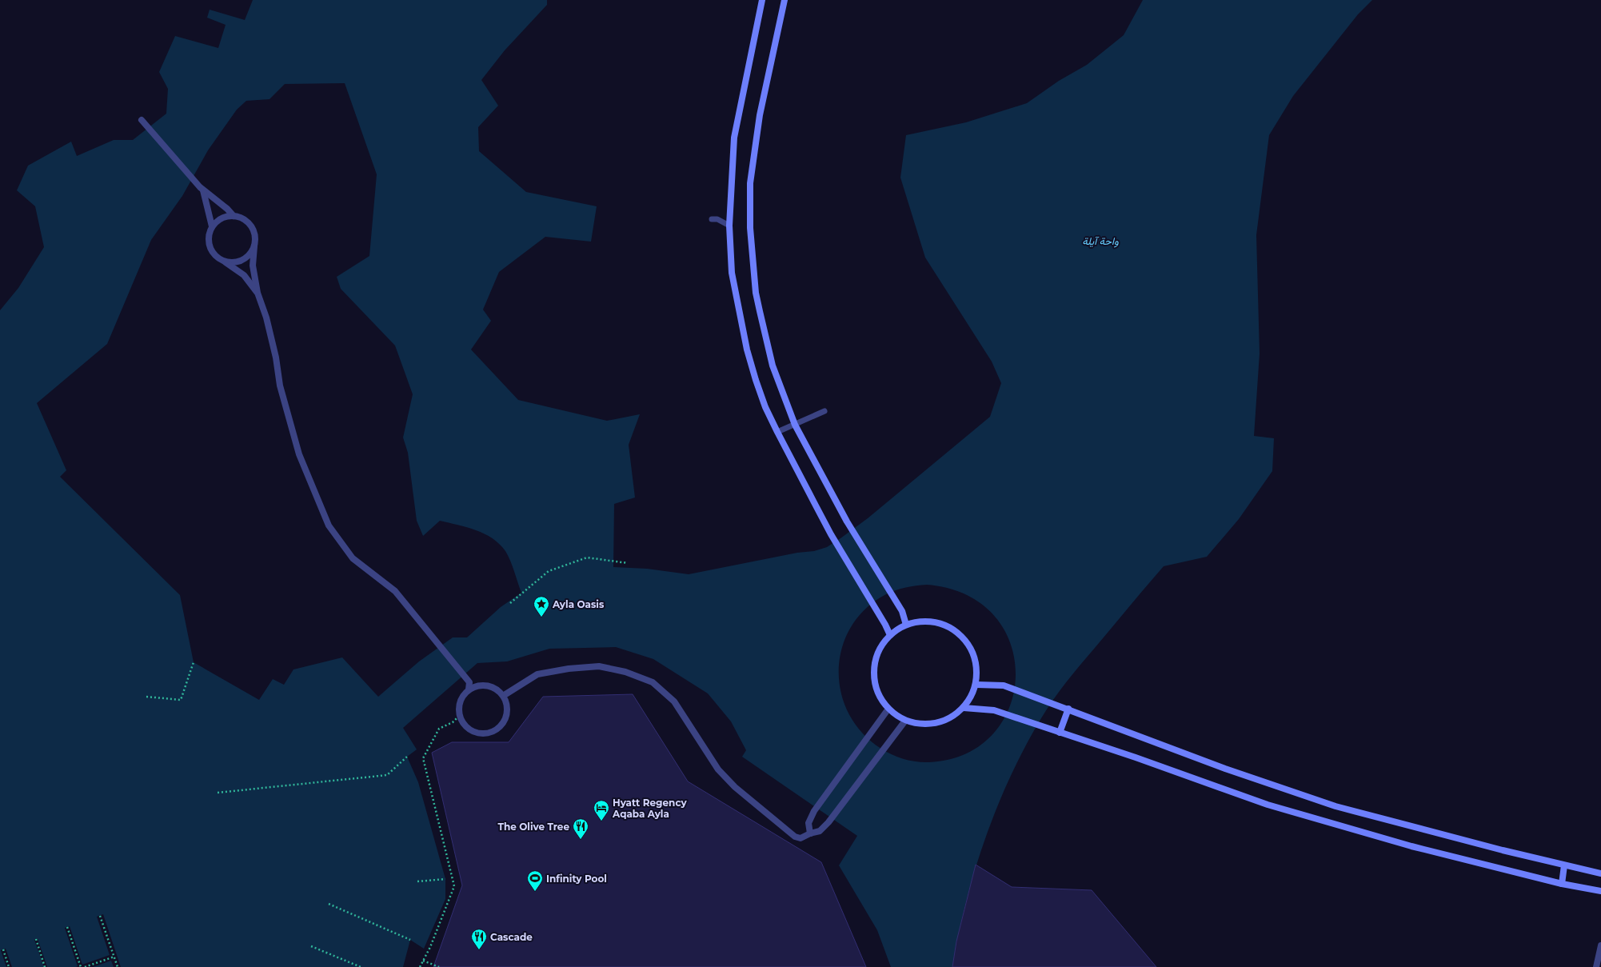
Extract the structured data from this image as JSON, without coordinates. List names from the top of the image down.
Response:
{
  "water": ["واحة آيلة"],
  "places": {
    "place": ["Ayla Oasis"],
    "hotel": ["Hyatt Regency Aqaba Ayla"],
    "restaurant": ["The Olive Tree", "Cascade"],
    "sports": ["Infinity Pool"]
  }
}
